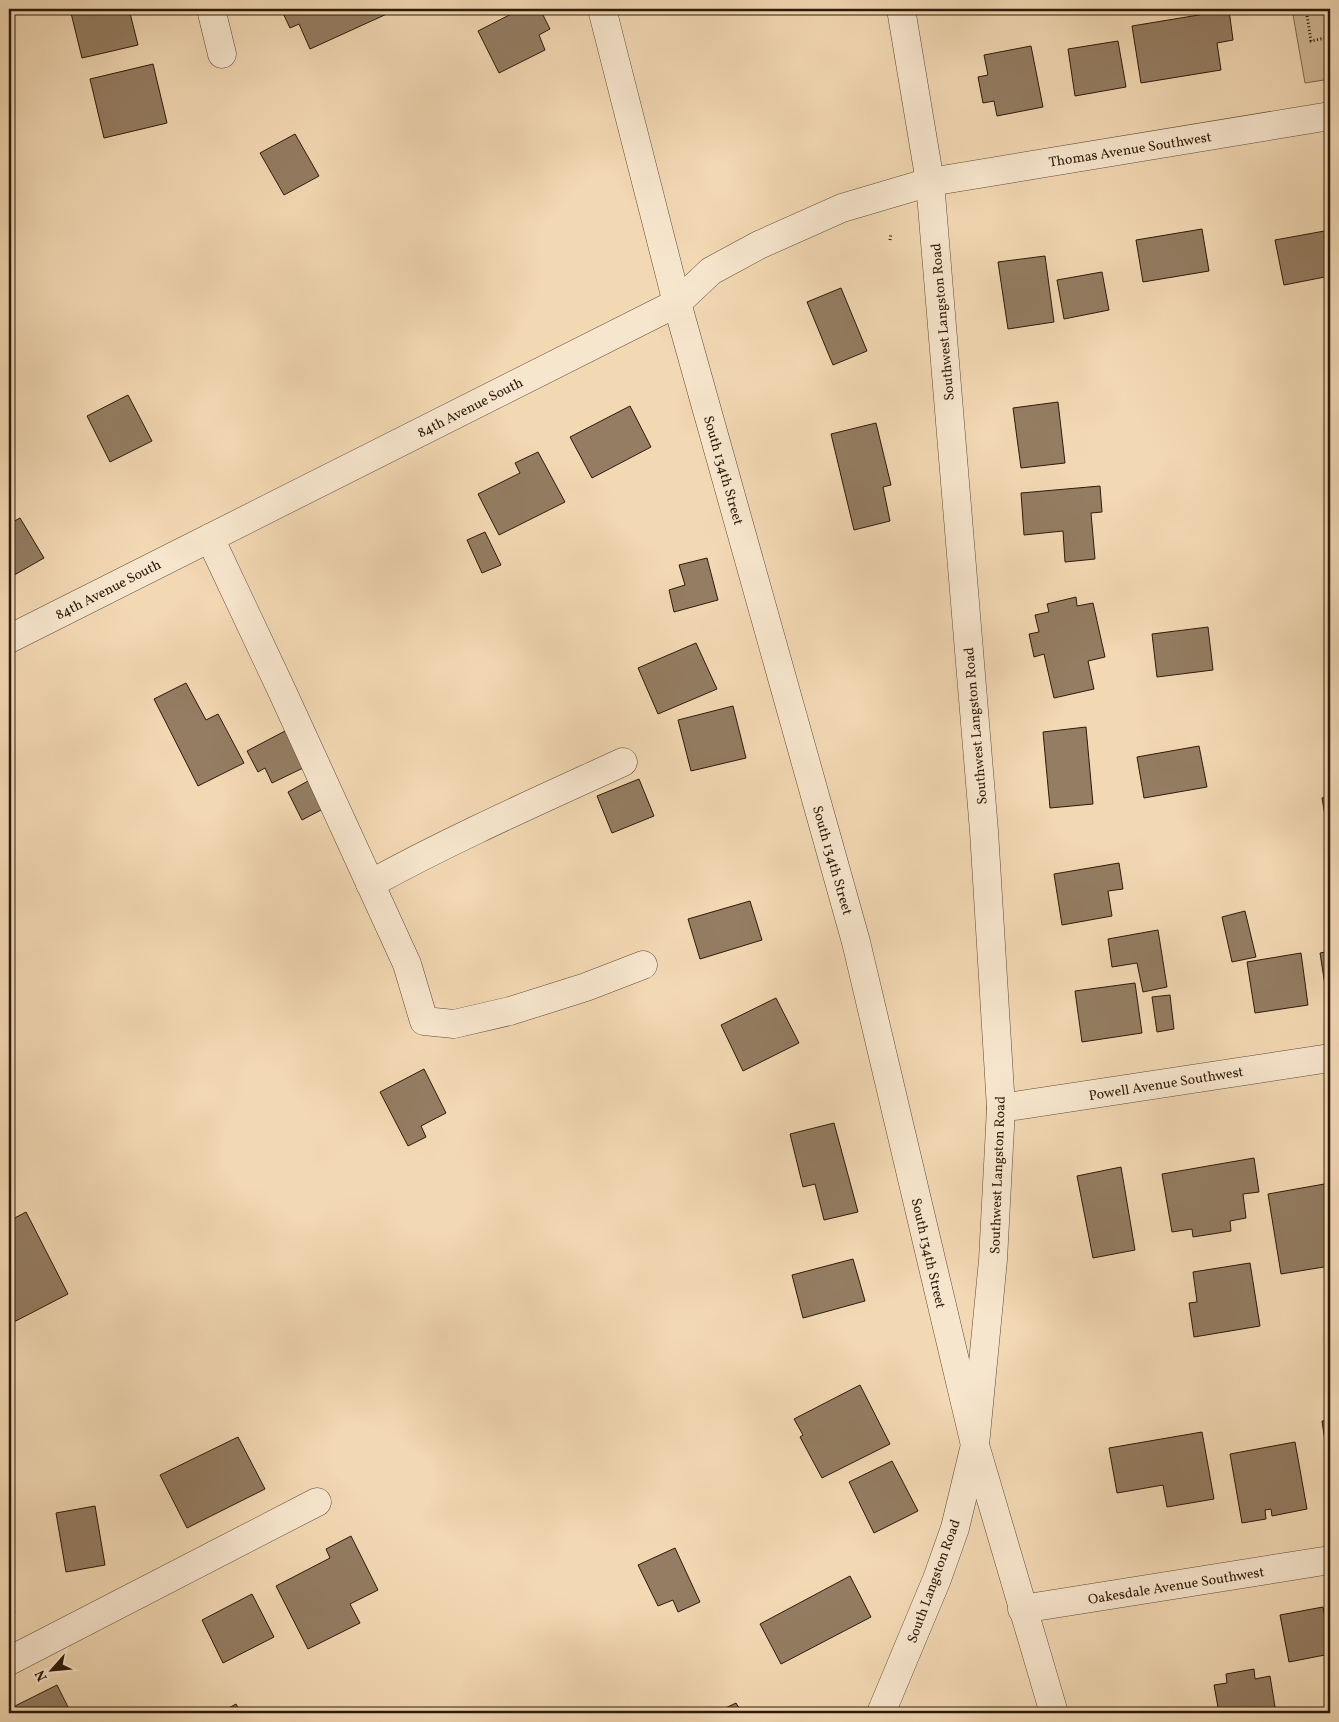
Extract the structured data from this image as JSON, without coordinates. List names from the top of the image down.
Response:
{
  "streets": {
    "street": [
      "Thomas Avenue Southwest",
      "Southwest Langston Road",
      "84th Avenue South",
      "South 134th Street",
      "Powell Avenue Southwest",
      "South Langston Road",
      "Oakesdale Avenue Southwest"
    ]
  },
  "crossings": [
    ["Thomas Avenue Southwest", "Southwest Langston Road"],
    ["Thomas Avenue Southwest", "84th Avenue South"],
    ["Southwest Langston Road", "84th Avenue South"],
    ["Southwest Langston Road", "South 134th Street"],
    ["Southwest Langston Road", "Powell Avenue Southwest"],
    ["Southwest Langston Road", "South Langston Road"],
    ["84th Avenue South", "South 134th Street"],
    ["South 134th Street", "South Langston Road"],
    ["South 134th Street", "Oakesdale Avenue Southwest"]
  ],
  "north": "bottom left"
}
